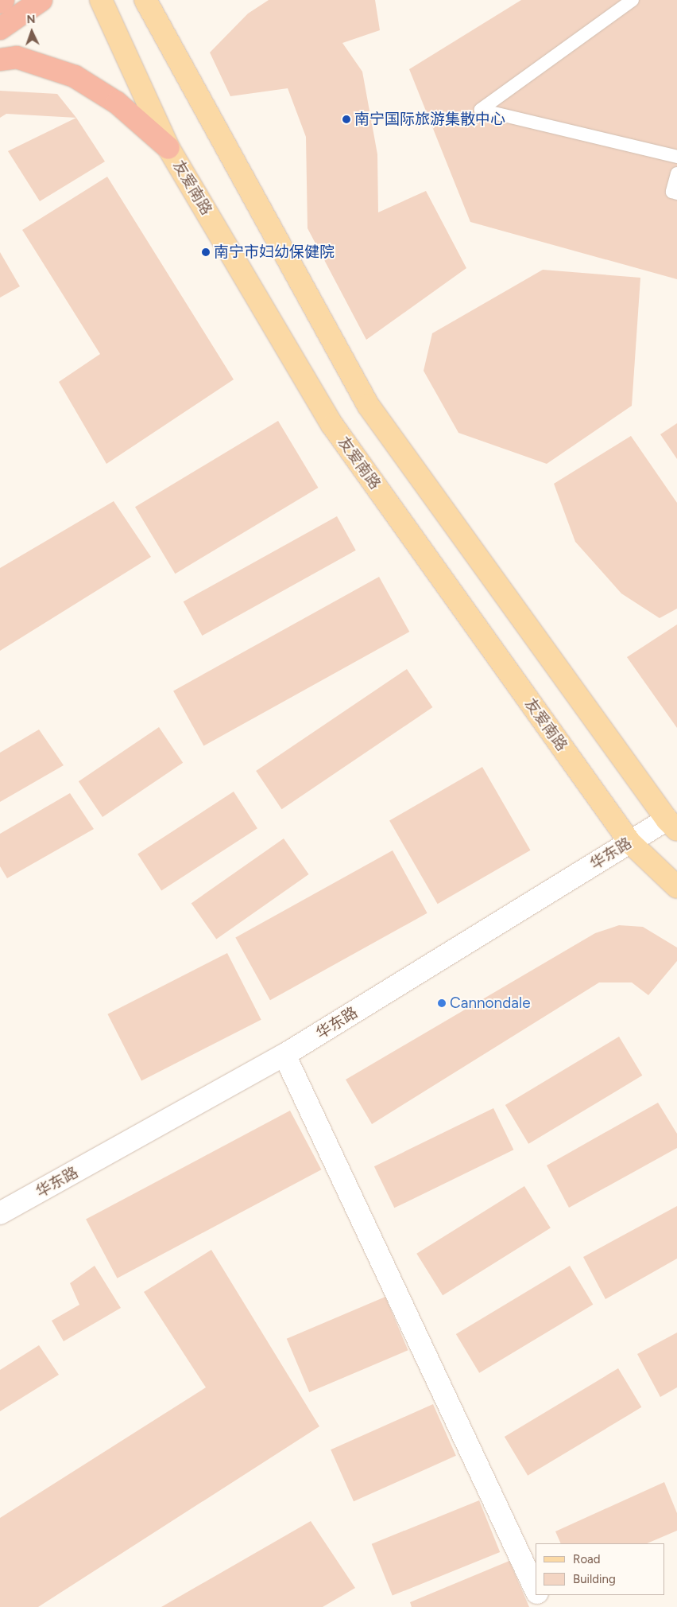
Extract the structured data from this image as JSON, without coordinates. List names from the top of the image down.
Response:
{
  "streets": {
    "main road": ["友爱南路"],
    "street": ["华东路"]
  },
  "crossings": [
    ["友爱南路", "华东路"]
  ],
  "places": ["南宁国际旅游集散中心", "南宁市妇幼保健院", "Cannondale"],
  "legend": ["Road", "Building"],
  "north": "top"
}
